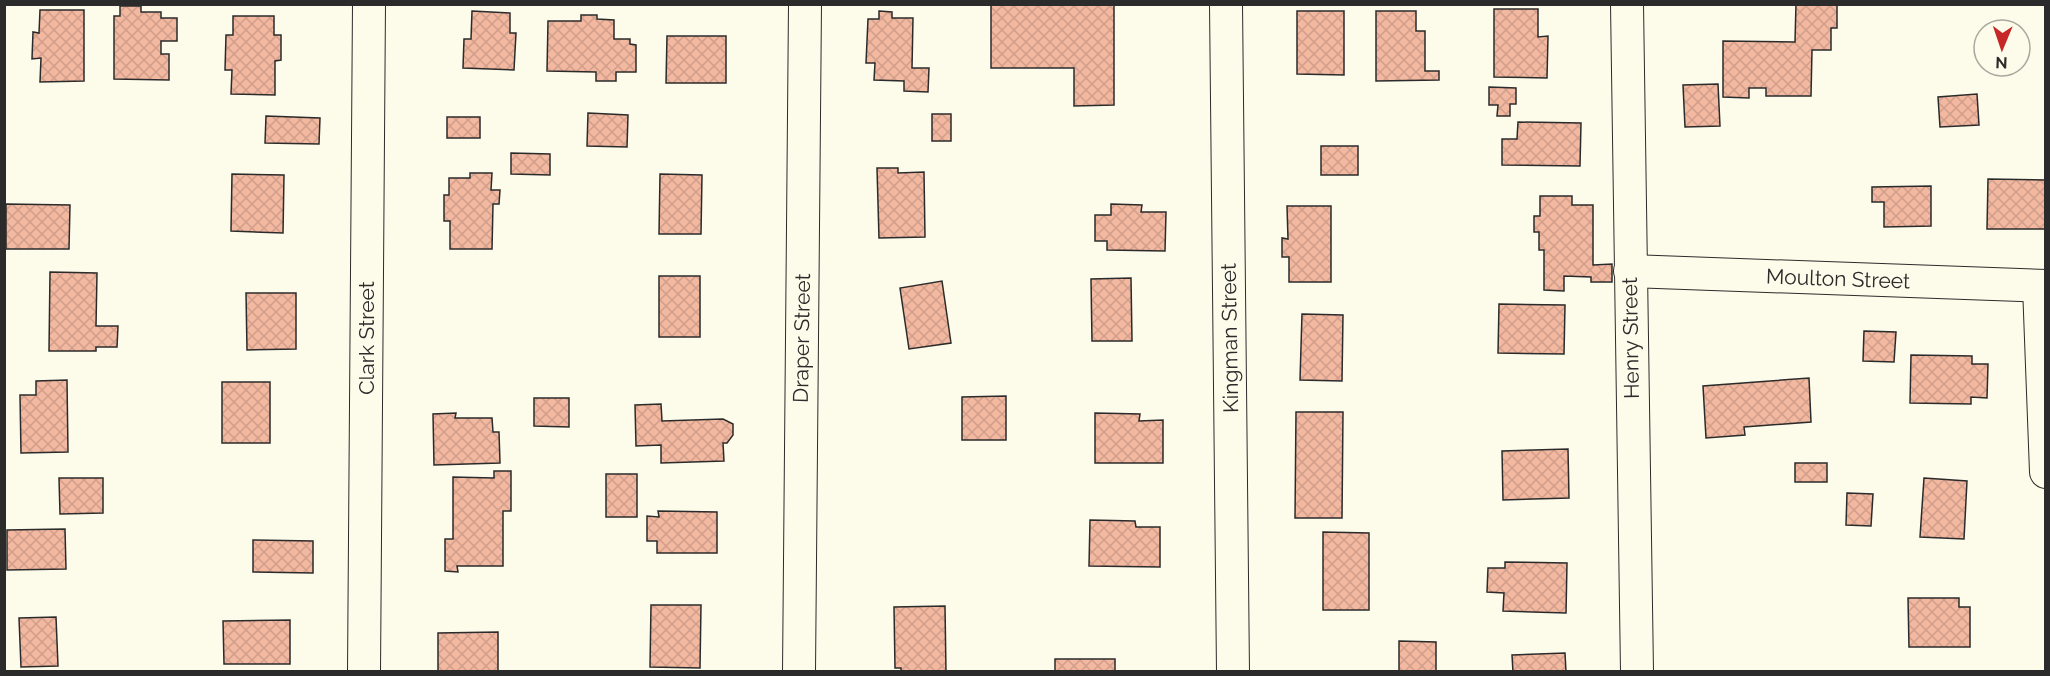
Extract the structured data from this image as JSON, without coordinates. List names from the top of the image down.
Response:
{
  "streets": {
    "street": [
      "Moulton Street",
      "Clark Street",
      "Draper Street",
      "Kingman Street",
      "Henry Street"
    ]
  },
  "crossings": [
    ["Moulton Street", "Henry Street"]
  ],
  "north": "bottom"
}
